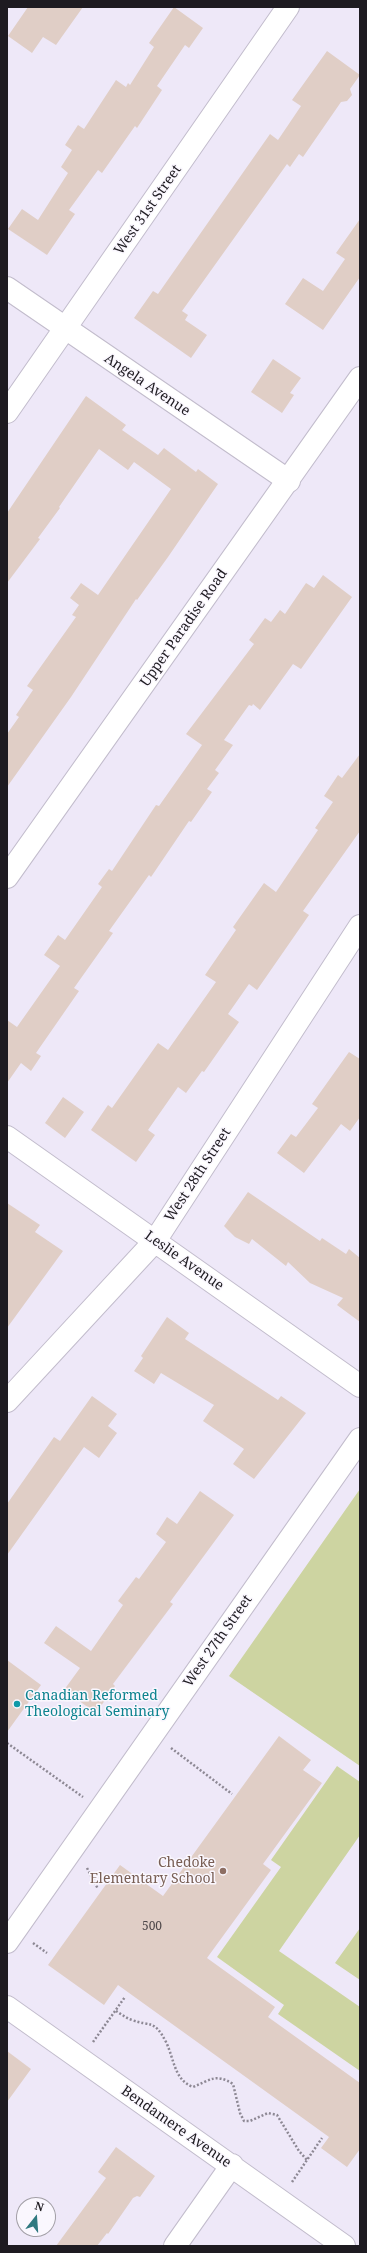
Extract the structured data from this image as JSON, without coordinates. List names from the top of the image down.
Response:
{
  "streets": {
    "street": [
      "West 31st Street",
      "Angela Avenue",
      "Upper Paradise Road",
      "West 28th Street",
      "Leslie Avenue",
      "West 27th Street",
      "Bendamere Avenue"
    ]
  },
  "crossings": [
    ["West 31st Street", "Angela Avenue"],
    ["Angela Avenue", "Upper Paradise Road"],
    ["West 28th Street", "Leslie Avenue"]
  ],
  "places": ["Canadian Reformed Theological Seminary", "Chedoke Elementary School"],
  "house_numbers": ["500"],
  "north": "top"
}
